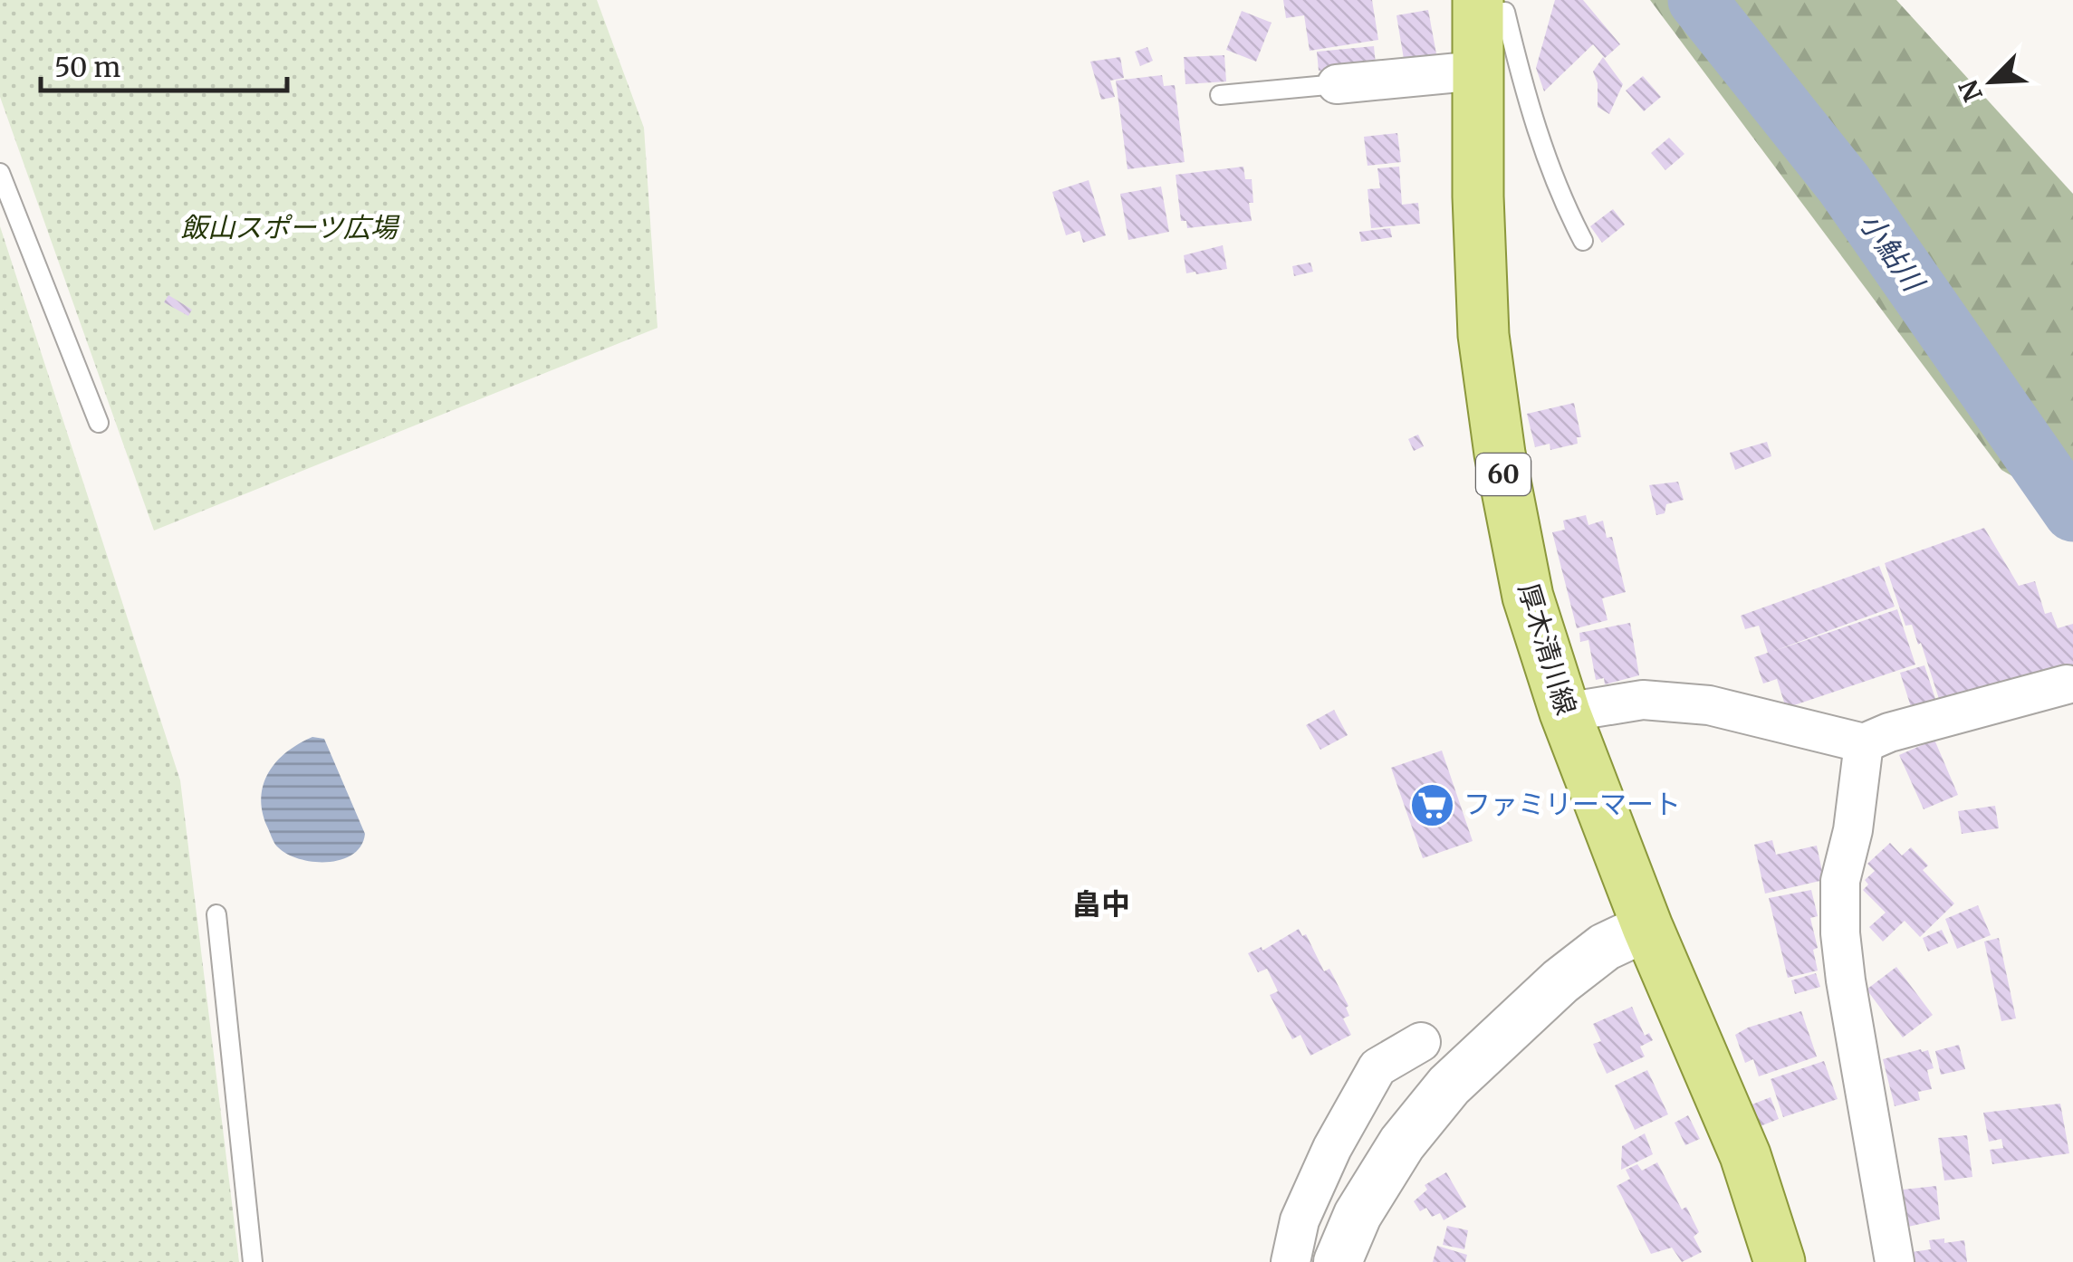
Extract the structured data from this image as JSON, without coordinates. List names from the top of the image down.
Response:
{
  "streets": {
    "main road": ["60", "厚木清川線"]
  },
  "districts": ["畠中"],
  "water": ["小鮎川"],
  "parks": ["飯山スポーツ広場"],
  "places": {
    "supermarket": ["ファミリーマート"]
  },
  "scale_bar": "50 m",
  "north": "bottom left"
}
